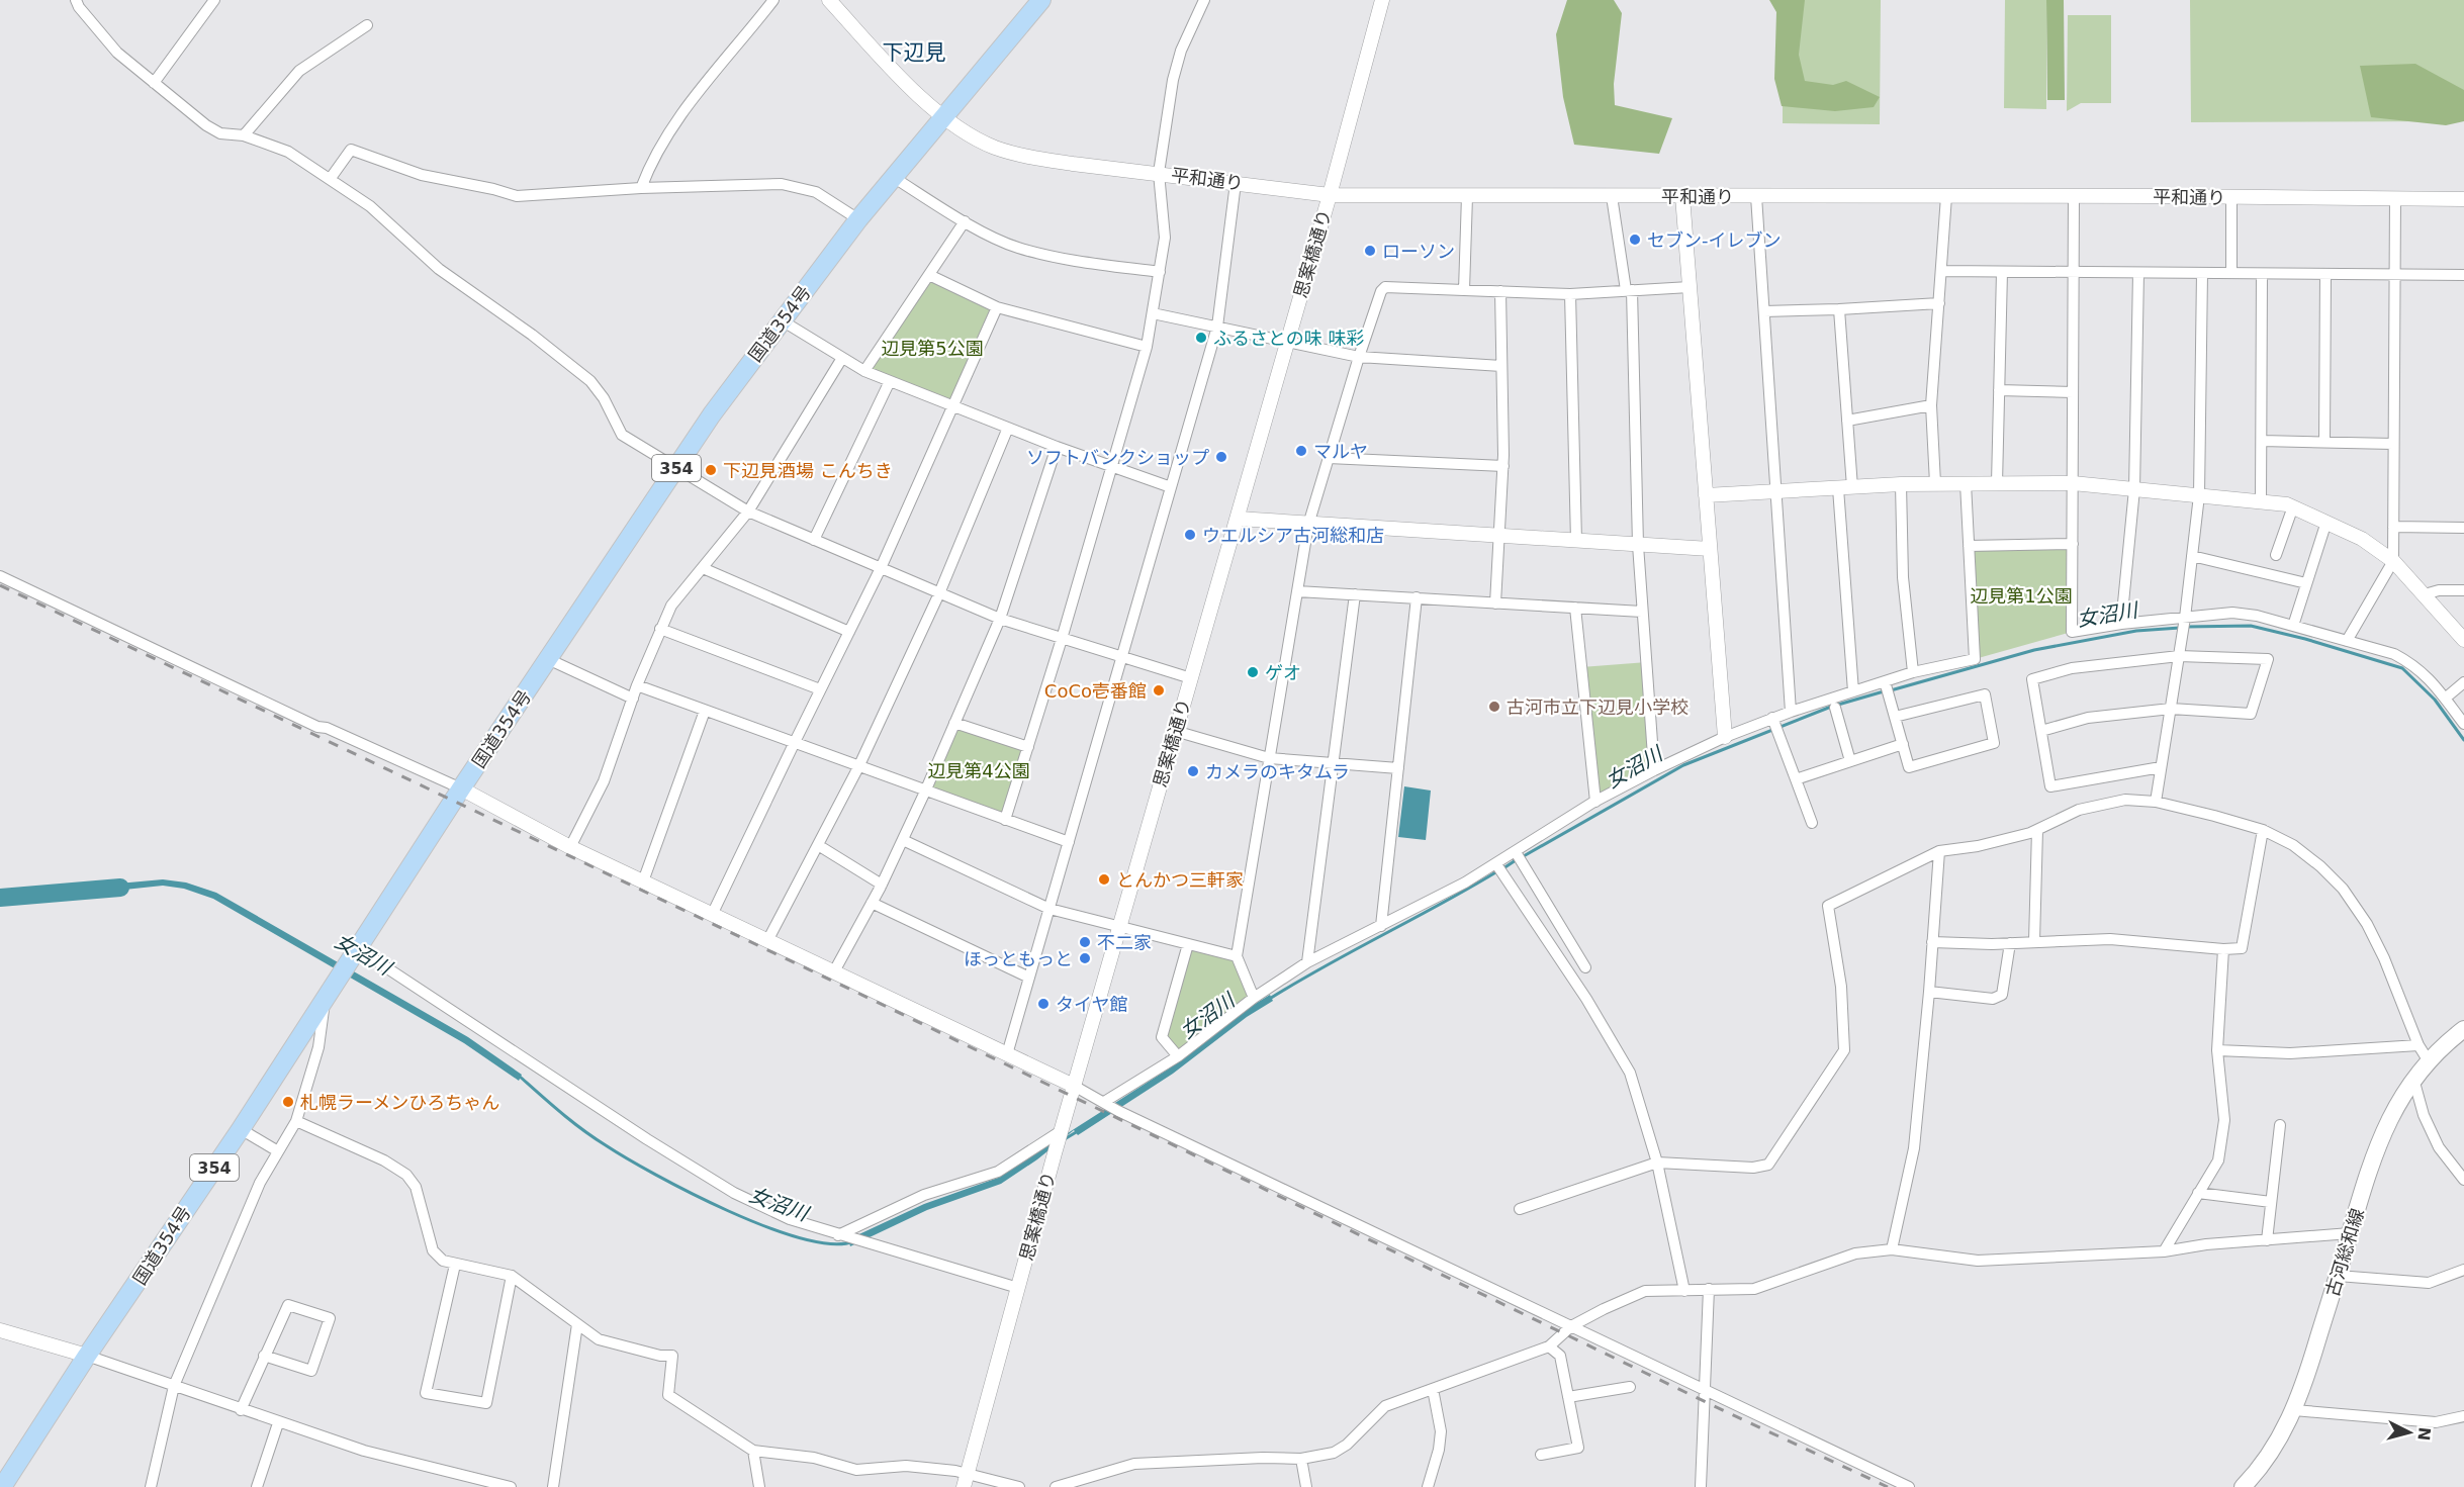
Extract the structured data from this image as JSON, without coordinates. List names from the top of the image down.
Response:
{
  "streets": {
    "highway": ["国道354号", "354"],
    "main road": ["古河総和線"],
    "street": ["平和通り", "思案橋通り"]
  },
  "crossings": [
    ["平和通り", "思案橋通り"],
    ["平和通り", "国道354号"]
  ],
  "districts": ["下辺見"],
  "water": ["女沼川"],
  "parks": ["辺見第5公園", "辺見第1公園", "辺見第4公園"],
  "places": [
    "セブン-イレブン",
    "ローソン",
    "ふるさとの味 味彩",
    "マルヤ",
    "ソフトバンクショップ",
    "下辺見酒場 こんちき",
    "ウエルシア古河総和店",
    "ゲオ",
    "CoCo壱番館",
    "古河市立下辺見小学校",
    "カメラのキタムラ",
    "とんかつ三軒家",
    "不二家",
    "ほっともっと",
    "タイヤ館",
    "札幌ラーメンひろちゃん"
  ],
  "north": "right"
}
